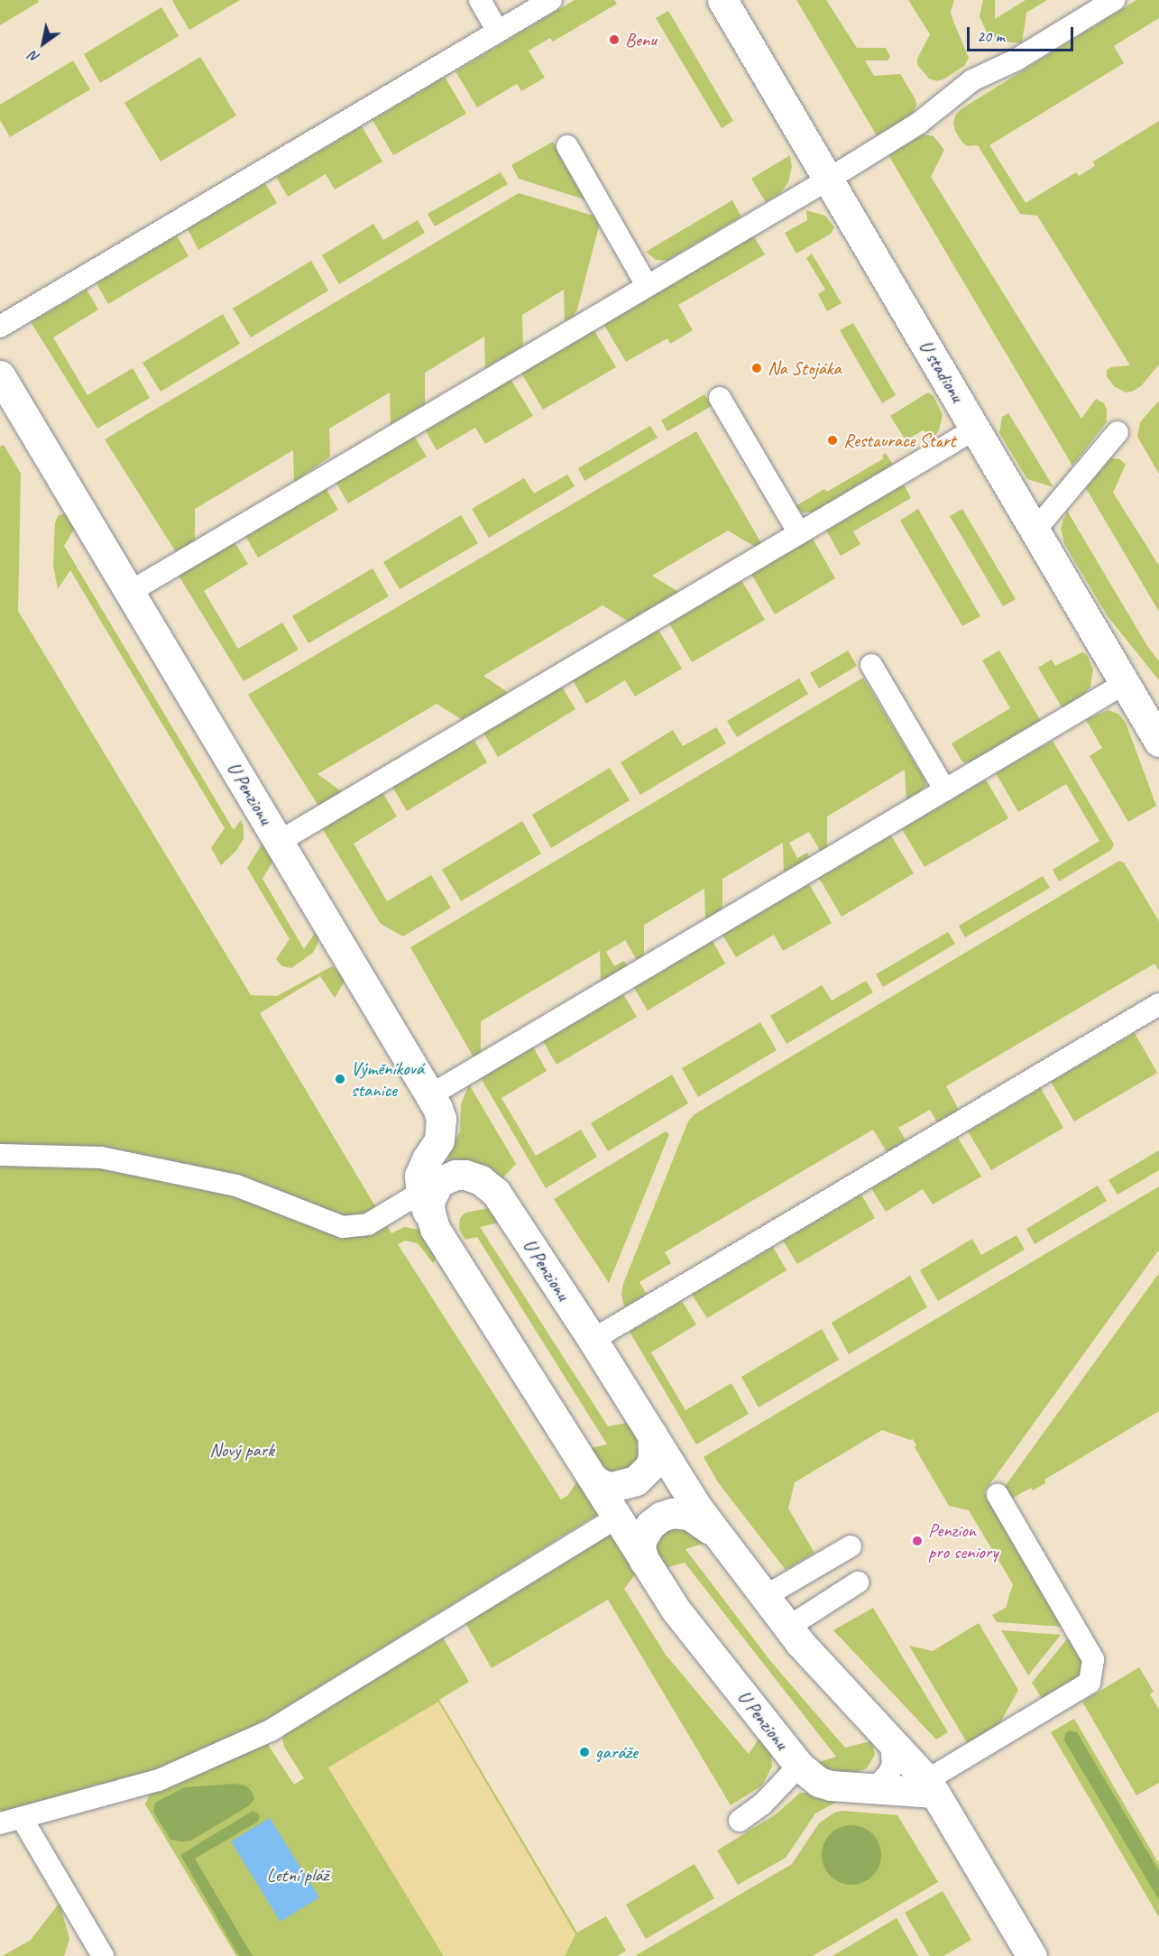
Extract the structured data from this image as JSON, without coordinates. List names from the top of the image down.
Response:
{
  "streets": {
    "street": ["U stadionu", "U Penzionu"]
  },
  "parks": ["Nový park", "Letní pláž"],
  "places": [
    "Benu",
    "Na Stojáka",
    "Restaurace Start",
    "Výměníková stanice",
    "Penzion pro seniory",
    "garáže"
  ],
  "scale_bar": "20 m",
  "north": "bottom left"
}
